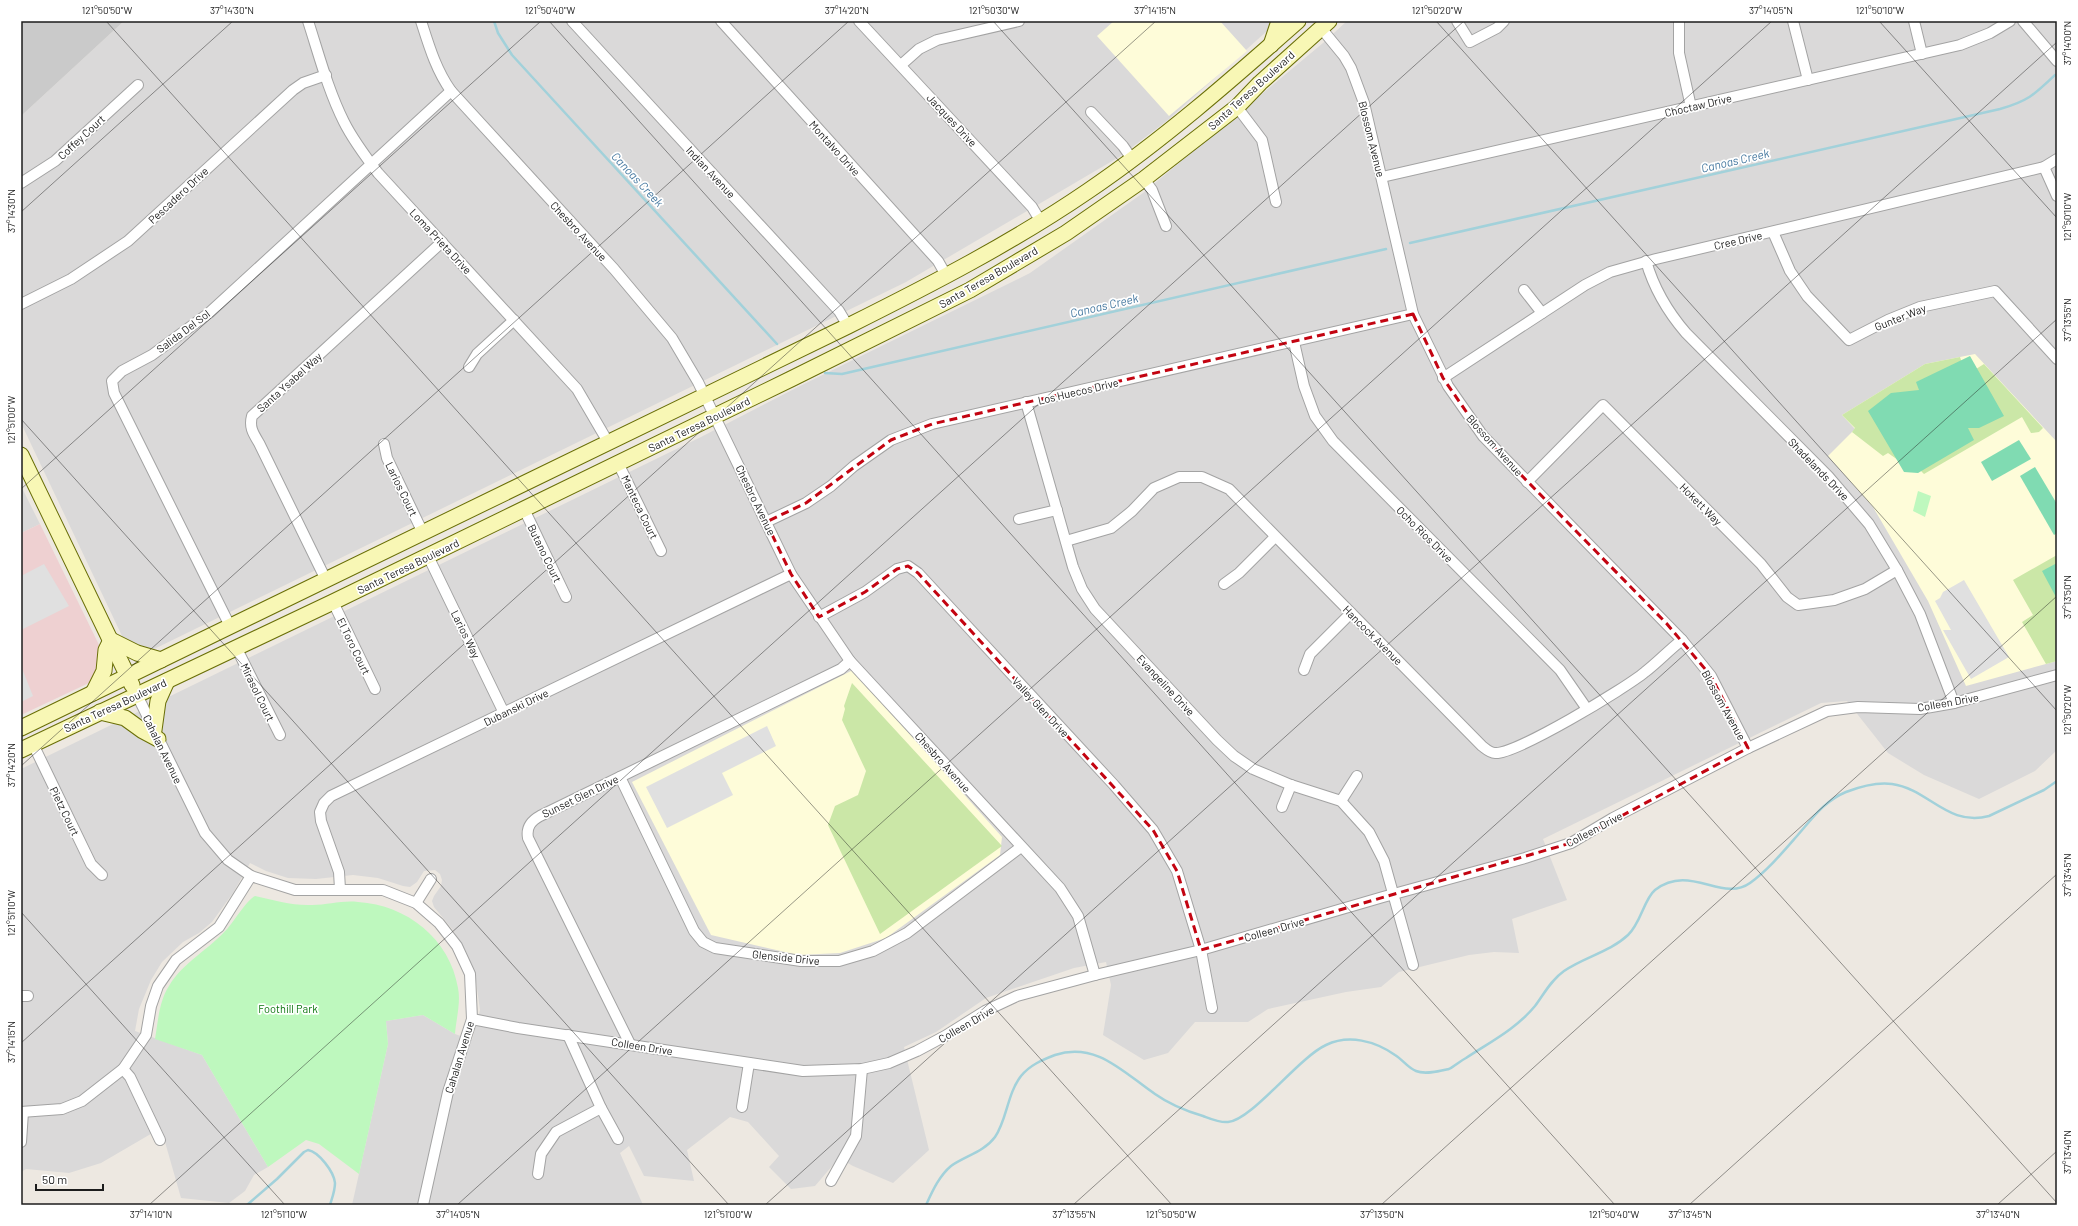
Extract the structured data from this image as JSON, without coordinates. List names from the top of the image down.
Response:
{
  "streets": {
    "main road": ["Santa Teresa Boulevard", "Cahalan Avenue"],
    "street": [
      "Choctaw Drive",
      "Jacques Drive",
      "Coffey Court",
      "Blossom Avenue",
      "Montalvo Drive",
      "Indian Avenue",
      "Pescadero Drive",
      "Chesbro Avenue",
      "Cree Drive",
      "Loma Prieta Drive",
      "Gunter Way",
      "Salida Del Sol",
      "Santa Ysabel Way",
      "Los Huecos Drive",
      "Shadelands Drive",
      "Larios Court",
      "Hokett Way",
      "Manteca Court",
      "Ocho Rios Drive",
      "Butano Court",
      "Larios Way",
      "Hancock Avenue",
      "El Toro Court",
      "Evangeline Drive",
      "Mirasol Court",
      "Colleen Drive",
      "Dubanski Drive",
      "Valley Glen Drive",
      "Sunset Glen Drive",
      "Pietz Court",
      "Glenside Drive"
    ]
  },
  "crossings": [
    ["Santa Teresa Boulevard", "Jacques Drive"],
    ["Santa Teresa Boulevard", "Blossom Avenue"],
    ["Santa Teresa Boulevard", "Montalvo Drive"],
    ["Santa Teresa Boulevard", "Indian Avenue"],
    ["Santa Teresa Boulevard", "Chesbro Avenue"],
    ["Santa Teresa Boulevard", "Loma Prieta Drive"],
    ["Santa Teresa Boulevard", "Salida Del Sol"],
    ["Santa Teresa Boulevard", "Santa Ysabel Way"],
    ["Santa Teresa Boulevard", "Larios Court"],
    ["Santa Teresa Boulevard", "Manteca Court"],
    ["Santa Teresa Boulevard", "Butano Court"],
    ["Santa Teresa Boulevard", "Larios Way"],
    ["Santa Teresa Boulevard", "El Toro Court"],
    ["Santa Teresa Boulevard", "Mirasol Court"],
    ["Santa Teresa Boulevard", "Cahalan Avenue"],
    ["Santa Teresa Boulevard", "Pietz Court"],
    ["Choctaw Drive", "Blossom Avenue"],
    ["Blossom Avenue", "Cree Drive"],
    ["Blossom Avenue", "Los Huecos Drive"],
    ["Blossom Avenue", "Hokett Way"],
    ["Blossom Avenue", "Hancock Avenue"],
    ["Blossom Avenue", "Colleen Drive"],
    ["Pescadero Drive", "Loma Prieta Drive"],
    ["Chesbro Avenue", "Salida Del Sol"],
    ["Chesbro Avenue", "Los Huecos Drive"],
    ["Chesbro Avenue", "Colleen Drive"],
    ["Chesbro Avenue", "Dubanski Drive"],
    ["Chesbro Avenue", "Valley Glen Drive"],
    ["Chesbro Avenue", "Sunset Glen Drive"],
    ["Chesbro Avenue", "Glenside Drive"],
    ["Cree Drive", "Gunter Way"],
    ["Cree Drive", "Shadelands Drive"],
    ["Loma Prieta Drive", "Salida Del Sol"],
    ["Loma Prieta Drive", "Santa Ysabel Way"],
    ["Los Huecos Drive", "Ocho Rios Drive"],
    ["Los Huecos Drive", "Evangeline Drive"],
    ["Shadelands Drive", "Hokett Way"],
    ["Shadelands Drive", "Colleen Drive"],
    ["Ocho Rios Drive", "Hancock Avenue"],
    ["Larios Way", "Dubanski Drive"],
    ["Hancock Avenue", "Evangeline Drive"],
    ["Evangeline Drive", "Colleen Drive"],
    ["Colleen Drive", "Valley Glen Drive"],
    ["Colleen Drive", "Cahalan Avenue"],
    ["Colleen Drive", "Sunset Glen Drive"],
    ["Dubanski Drive", "Cahalan Avenue"],
    ["Sunset Glen Drive", "Glenside Drive"]
  ],
  "water": ["Canoas Creek"],
  "parks": ["Foothill Park"],
  "scale_bar": "50 m",
  "coordinates": [
    "121°50'50\"W",
    "37°14'30\"N",
    "121°50'40\"W",
    "37°14'20\"N",
    "121°50'30\"W",
    "37°14'15\"N",
    "121°50'20\"W",
    "37°14'05\"N",
    "121°50'10\"W",
    "37°14'00\"N",
    "37°13'55\"N",
    "121°51'00\"W",
    "37°13'50\"N",
    "37°13'45\"N",
    "121°51'10\"W",
    "37°13'40\"N",
    "37°14'10\"N"
  ]
}
